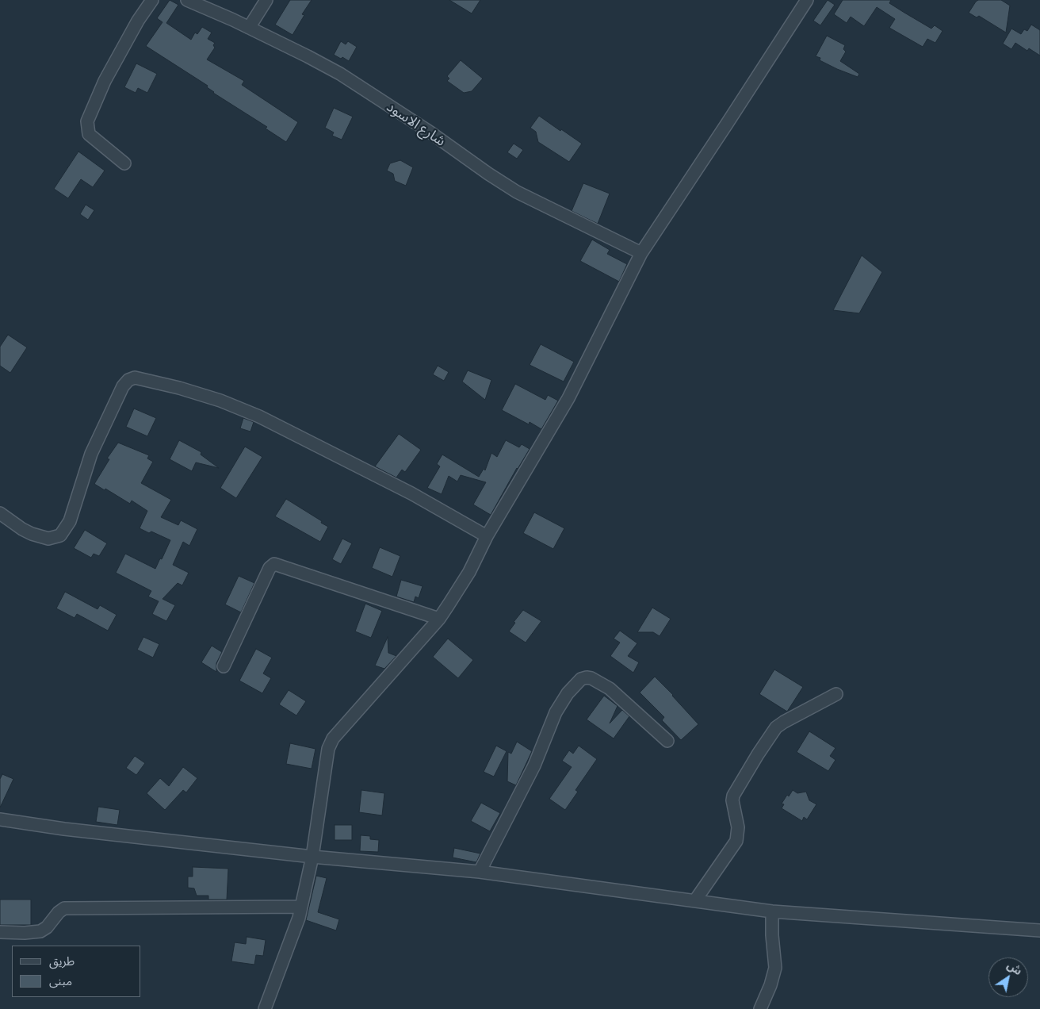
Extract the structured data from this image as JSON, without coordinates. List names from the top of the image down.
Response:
{
  "streets": {
    "street": ["شارع الاسود"]
  },
  "legend": ["طريق", "مبنى"],
  "north": "top right"
}
